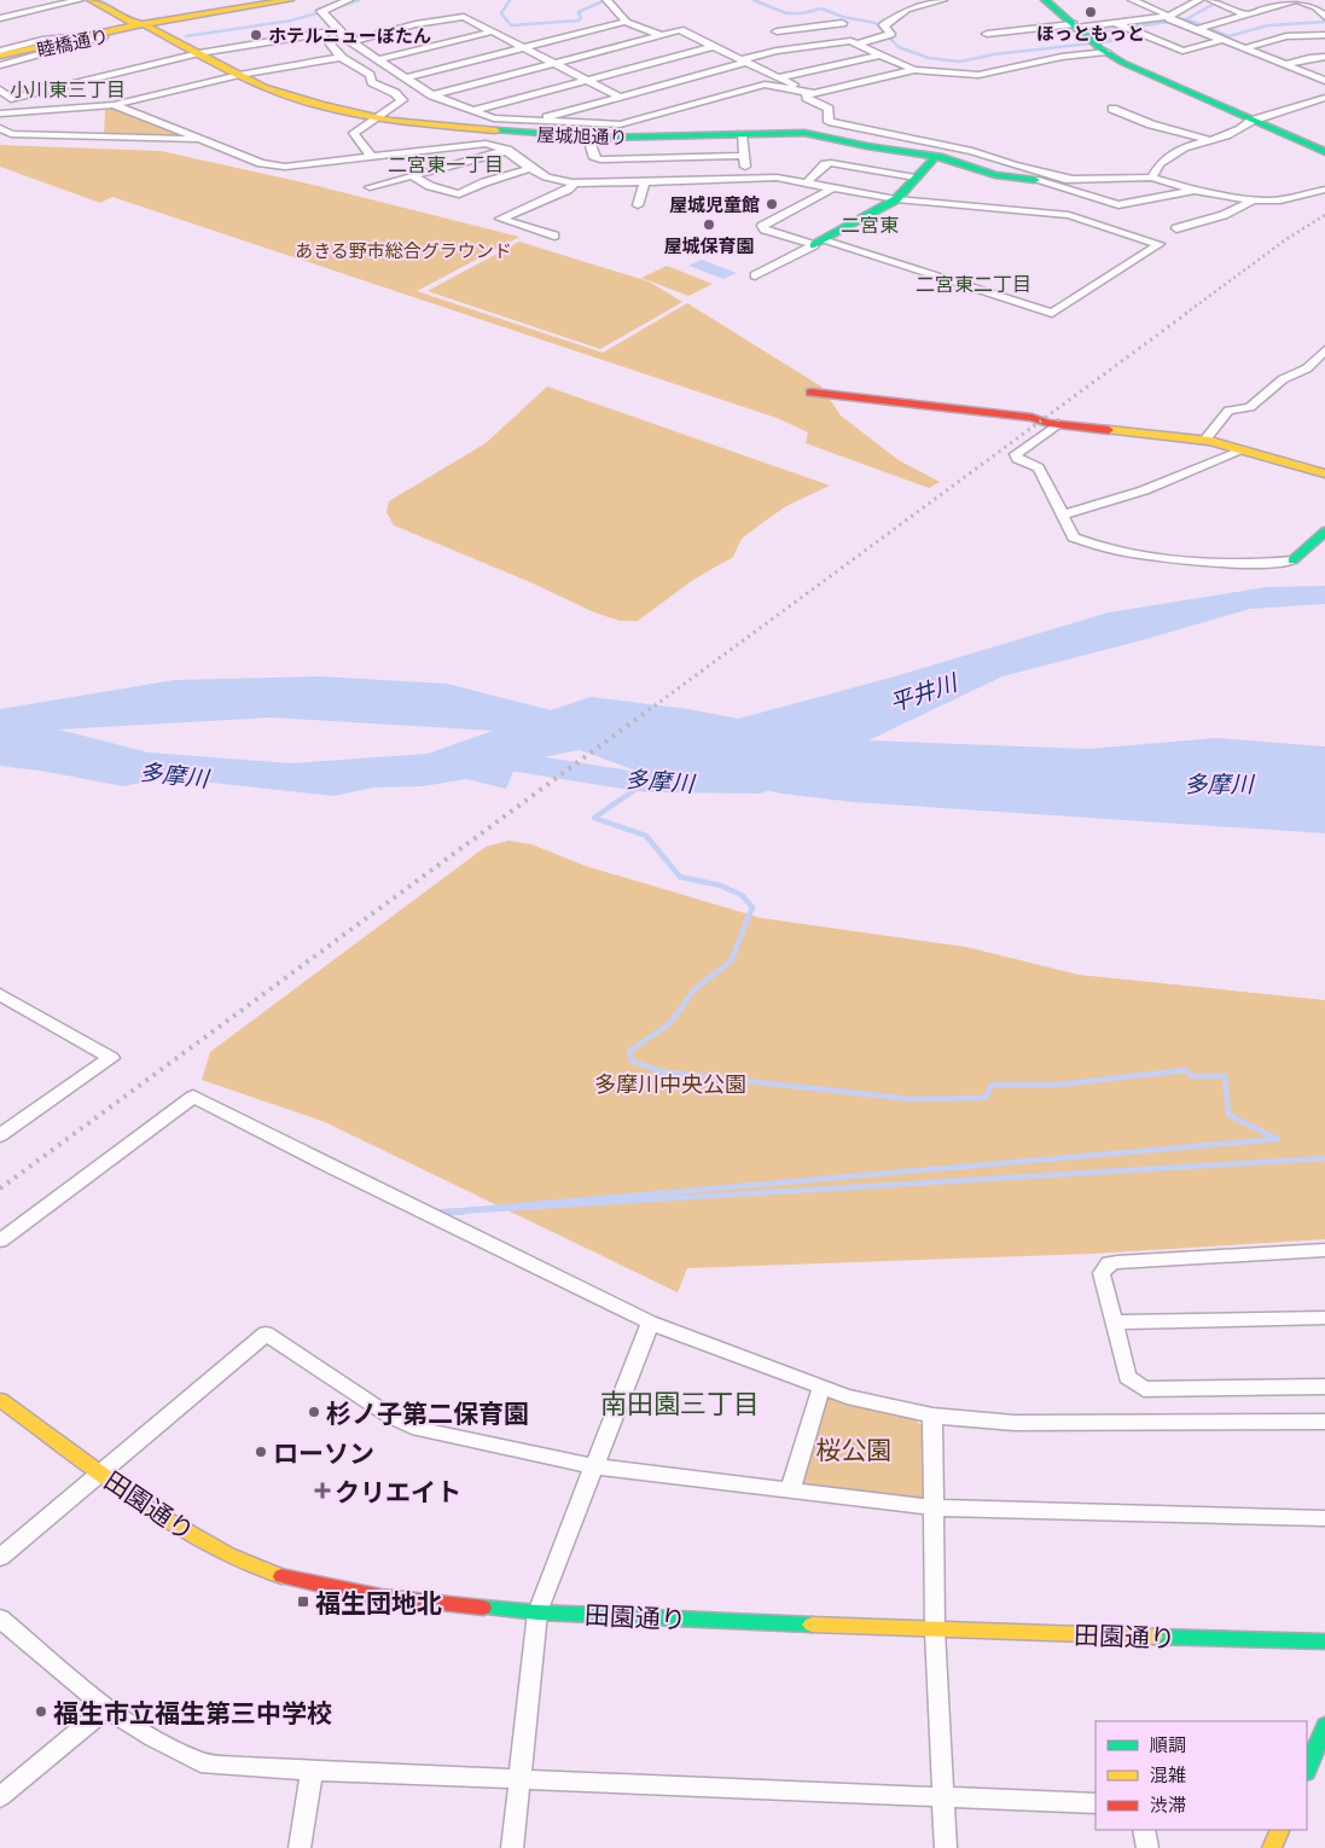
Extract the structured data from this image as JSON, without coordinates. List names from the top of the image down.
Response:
{
  "streets": {
    "street": ["睦橋通り", "屋城旭通り", "田園通り"]
  },
  "crossings": [
    ["睦橋通り", "屋城旭通り"]
  ],
  "districts": [
    "小川東三丁目",
    "二宮東一丁目",
    "二宮東",
    "二宮東二丁目",
    "南田園三丁目"
  ],
  "water": ["平井川", "多摩川"],
  "parks": ["あきる野市総合グラウンド", "多摩川中央公園", "桜公園"],
  "places": {
    "other": [
      "ほっともっと",
      "ホテルニューぼたん",
      "屋城児童館",
      "屋城保育園",
      "杉ノ子第二保育園",
      "ローソン",
      "福生市立福生第三中学校"
    ],
    "health": ["クリエイト"],
    "transit": ["福生団地北"]
  },
  "legend": ["順調", "混雑", "渋滞"]
}
